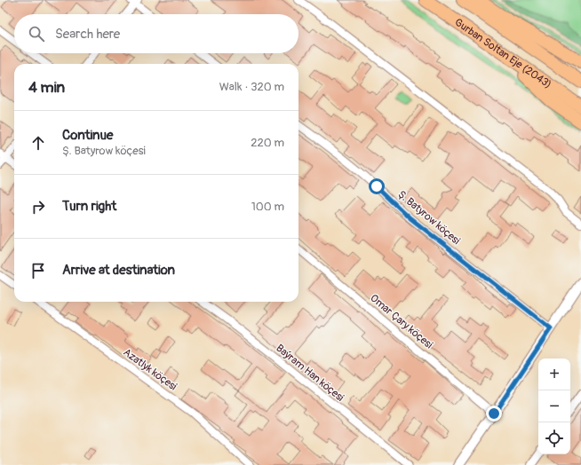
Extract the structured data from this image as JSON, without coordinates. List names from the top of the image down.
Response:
{
  "streets": {
    "highway": ["Gurban Soltan Eje (2043)"],
    "street": [
      "Ş. Batyrow köçesi",
      "Omar Çary köçesi",
      "Azatlyk köçesi",
      "Baýram Han köçesi"
    ]
  },
  "page": {
    "search": "Search here",
    "heading": ["4 min", "Walk · 320 m"],
    "list": [
      ["Continue", "Ş. Batyrow köçesi", "220 m"],
      ["Turn right", "100 m"],
      "Arrive at destination"
    ],
    "map_buttons": ["+", "−"]
  }
}
